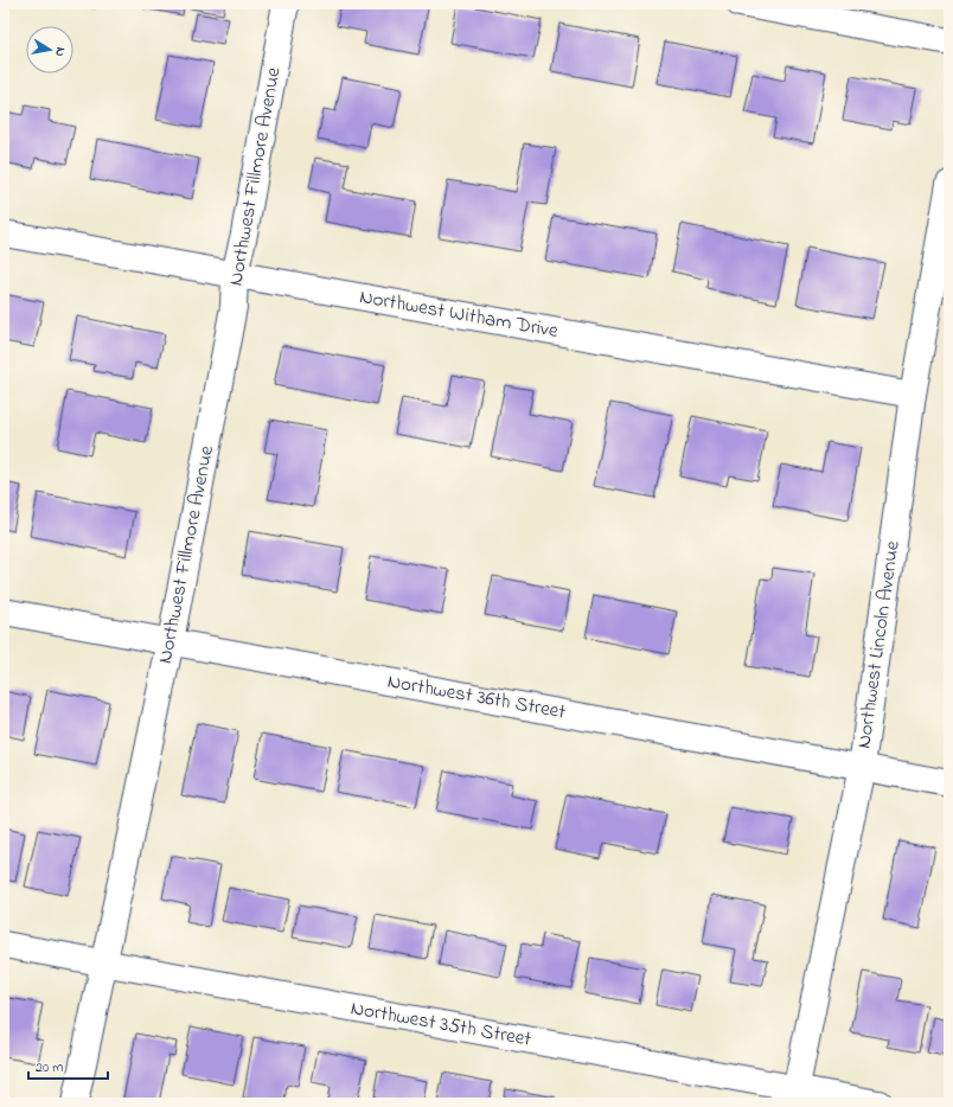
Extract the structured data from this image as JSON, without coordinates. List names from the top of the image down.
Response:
{
  "streets": {
    "street": [
      "Northwest Fillmore Avenue",
      "Northwest Witham Drive",
      "Northwest Lincoln Avenue",
      "Northwest 36th Street",
      "Northwest 35th Street"
    ]
  },
  "crossings": [
    ["Northwest Fillmore Avenue", "Northwest Witham Drive"],
    ["Northwest Fillmore Avenue", "Northwest 36th Street"],
    ["Northwest Fillmore Avenue", "Northwest 35th Street"],
    ["Northwest Witham Drive", "Northwest Lincoln Avenue"],
    ["Northwest Lincoln Avenue", "Northwest 36th Street"],
    ["Northwest Lincoln Avenue", "Northwest 35th Street"]
  ],
  "scale_bar": "20 m",
  "north": "right"
}
